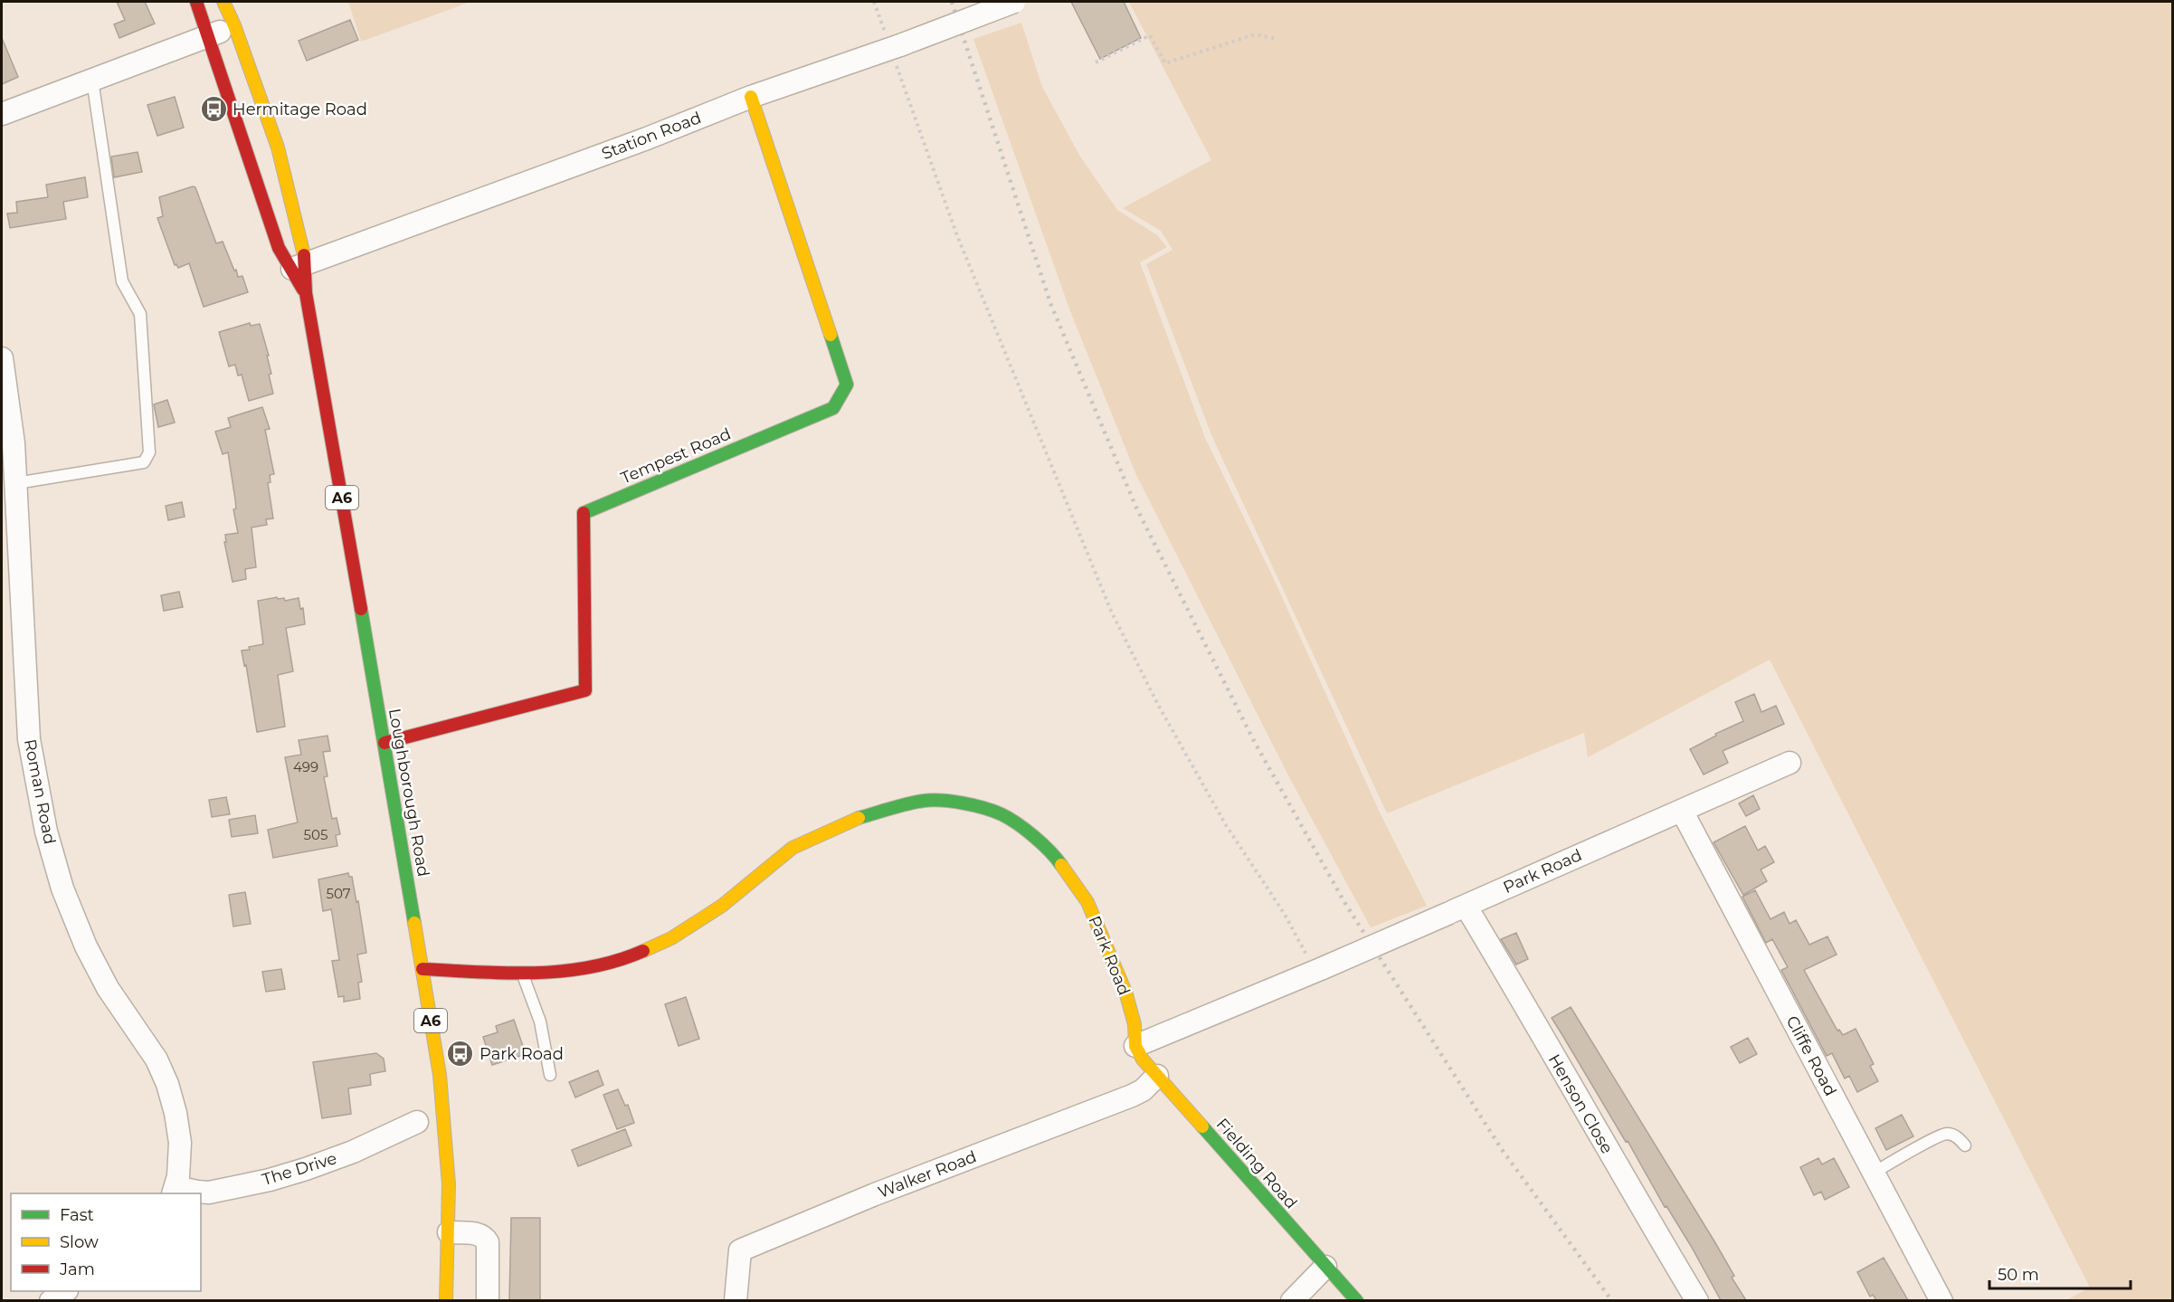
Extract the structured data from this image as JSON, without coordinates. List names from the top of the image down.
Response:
{
  "streets": {
    "main road": [
      "Tempest Road",
      "A6",
      "Loughborough Road",
      "Park Road",
      "Fielding Road"
    ],
    "street": [
      "Station Road",
      "Roman Road",
      "Cliffe Road",
      "Henson Close",
      "The Drive",
      "Walker Road"
    ]
  },
  "crossings": [
    ["Station Road", "Tempest Road"],
    ["Station Road", "Loughborough Road"],
    ["Tempest Road", "Loughborough Road"],
    ["Roman Road", "The Drive"],
    ["Loughborough Road", "Park Road"],
    ["Park Road", "Cliffe Road"],
    ["Park Road", "Henson Close"],
    ["Park Road", "Fielding Road"],
    ["Fielding Road", "Walker Road"]
  ],
  "places": {
    "bus stop": ["Hermitage Road", "Park Road"]
  },
  "house_numbers": ["499", "505", "507"],
  "legend": ["Fast", "Slow", "Jam"],
  "scale_bar": "50 m"
}
